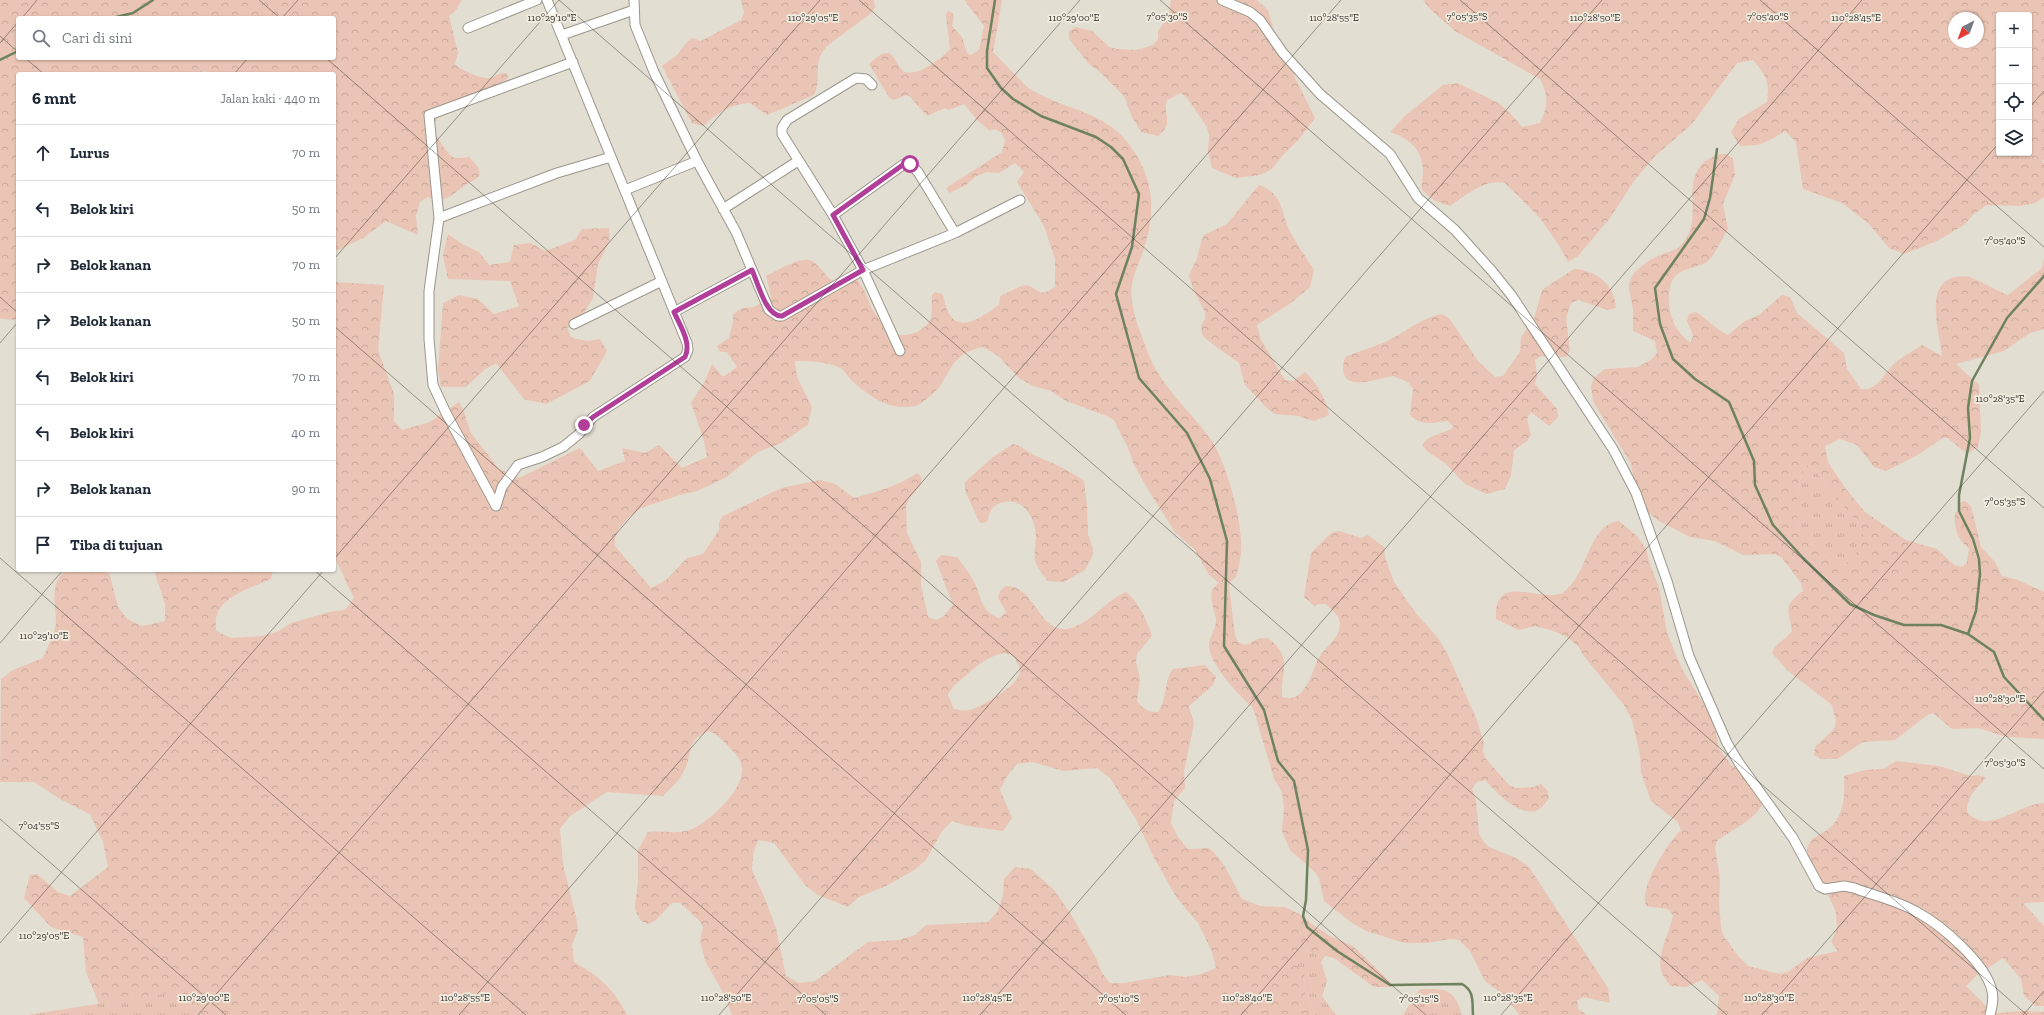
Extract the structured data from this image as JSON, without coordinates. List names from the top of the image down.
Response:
{
  "north": "bottom left",
  "page": {
    "map_buttons": ["+", "−"],
    "search": "Cari di sini",
    "heading": ["6 mnt", "Jalan kaki · 440 m"],
    "list": [
      ["Lurus", "70 m"],
      ["Belok kiri", "50 m"],
      ["Belok kanan", "70 m"],
      ["Belok kanan", "50 m"],
      ["Belok kiri", "70 m"],
      ["Belok kiri", "40 m"],
      ["Belok kanan", "90 m"],
      "Tiba di tujuan"
    ]
  },
  "coordinates": [
    "7°05'40\"S",
    "7°05'30\"S",
    "7°05'35\"S",
    "110°28'55\"E",
    "110°29'10\"E",
    "110°29'05\"E",
    "110°29'00\"E",
    "110°28'50\"E",
    "110°28'45\"E",
    "110°28'35\"E",
    "110°28'30\"E",
    "7°04'55\"S",
    "110°28'40\"E",
    "7°05'05\"S",
    "7°05'10\"S",
    "7°05'15\"S"
  ]
}
